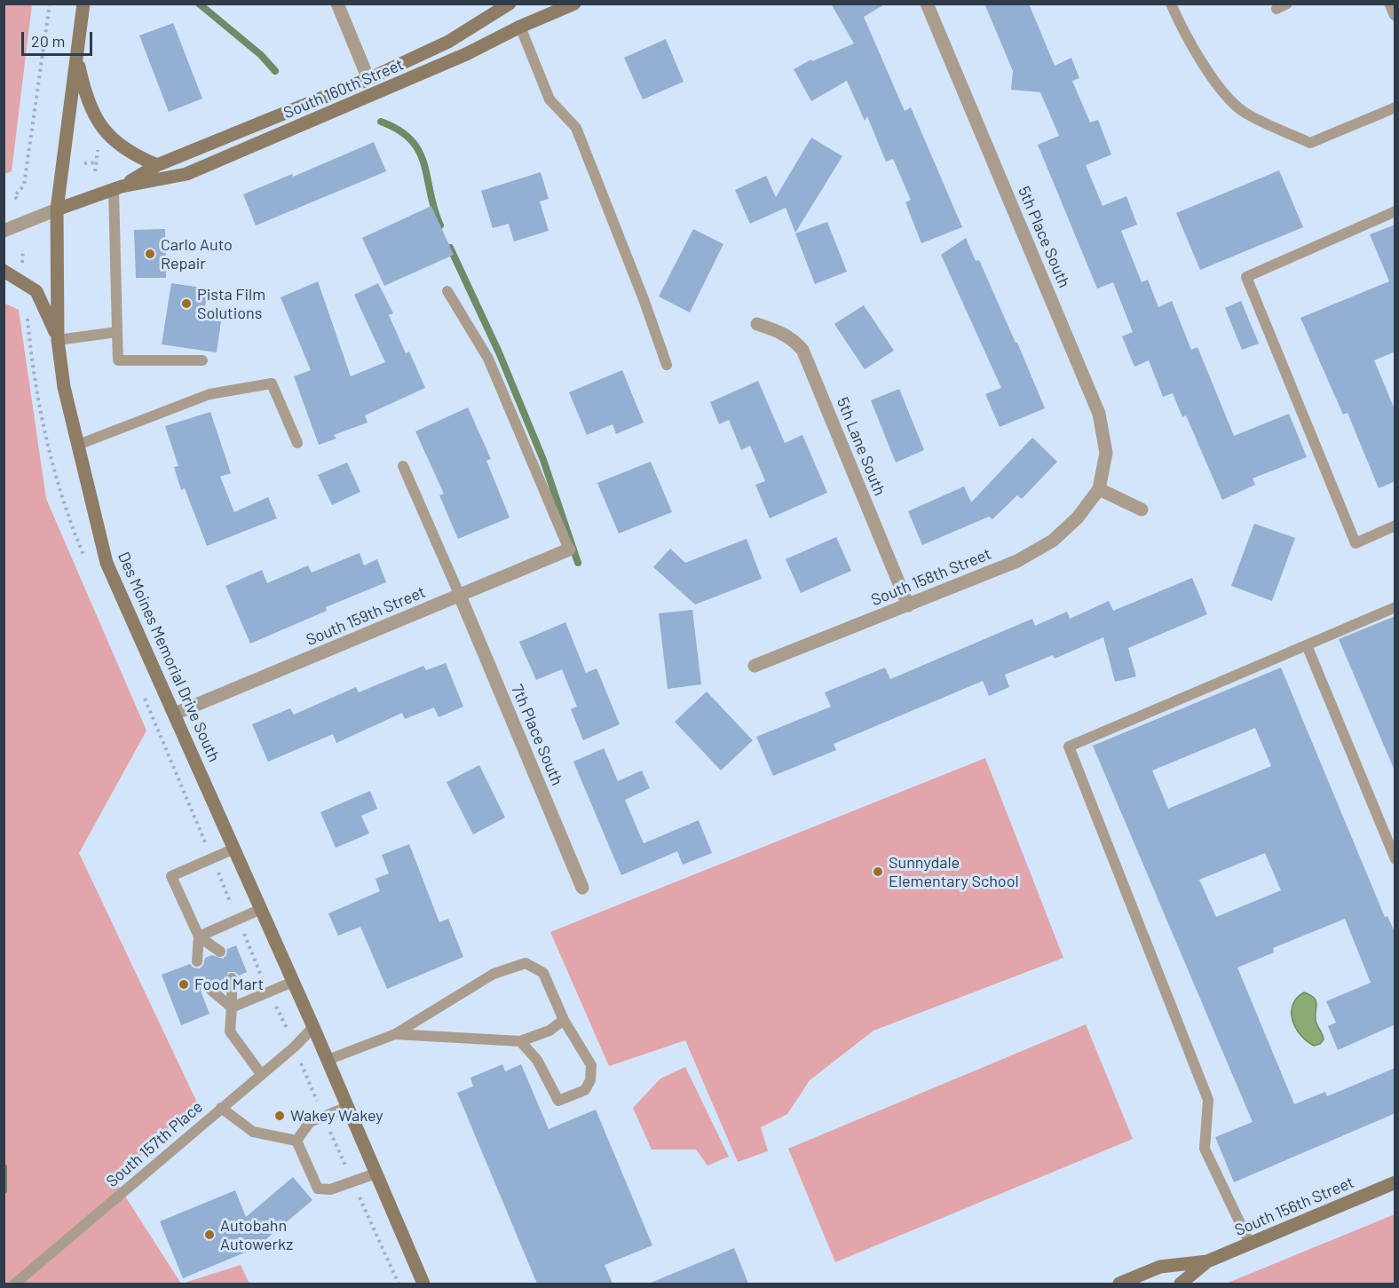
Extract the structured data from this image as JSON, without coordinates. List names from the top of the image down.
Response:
{
  "streets": {
    "main road": ["South 160th Street", "Des Moines Memorial Drive South", "South 156th Street"],
    "street": [
      "5th Place South",
      "5th Lane South",
      "South 158th Street",
      "South 159th Street",
      "7th Place South"
    ],
    "lane": ["South 157th Place"]
  },
  "crossings": [
    ["South 160th Street", "Des Moines Memorial Drive South"],
    ["5th Place South", "South 158th Street"],
    ["5th Lane South", "South 158th Street"],
    ["South 159th Street", "Des Moines Memorial Drive South"],
    ["South 159th Street", "7th Place South"],
    ["Des Moines Memorial Drive South", "South 157th Place"]
  ],
  "places": [
    "Carlo Auto Repair",
    "Pista Film Solutions",
    "Sunnydale Elementary School",
    "Food Mart",
    "Wakey Wakey",
    "Autobahn Autowerkz"
  ],
  "scale_bar": "20 m"
}
